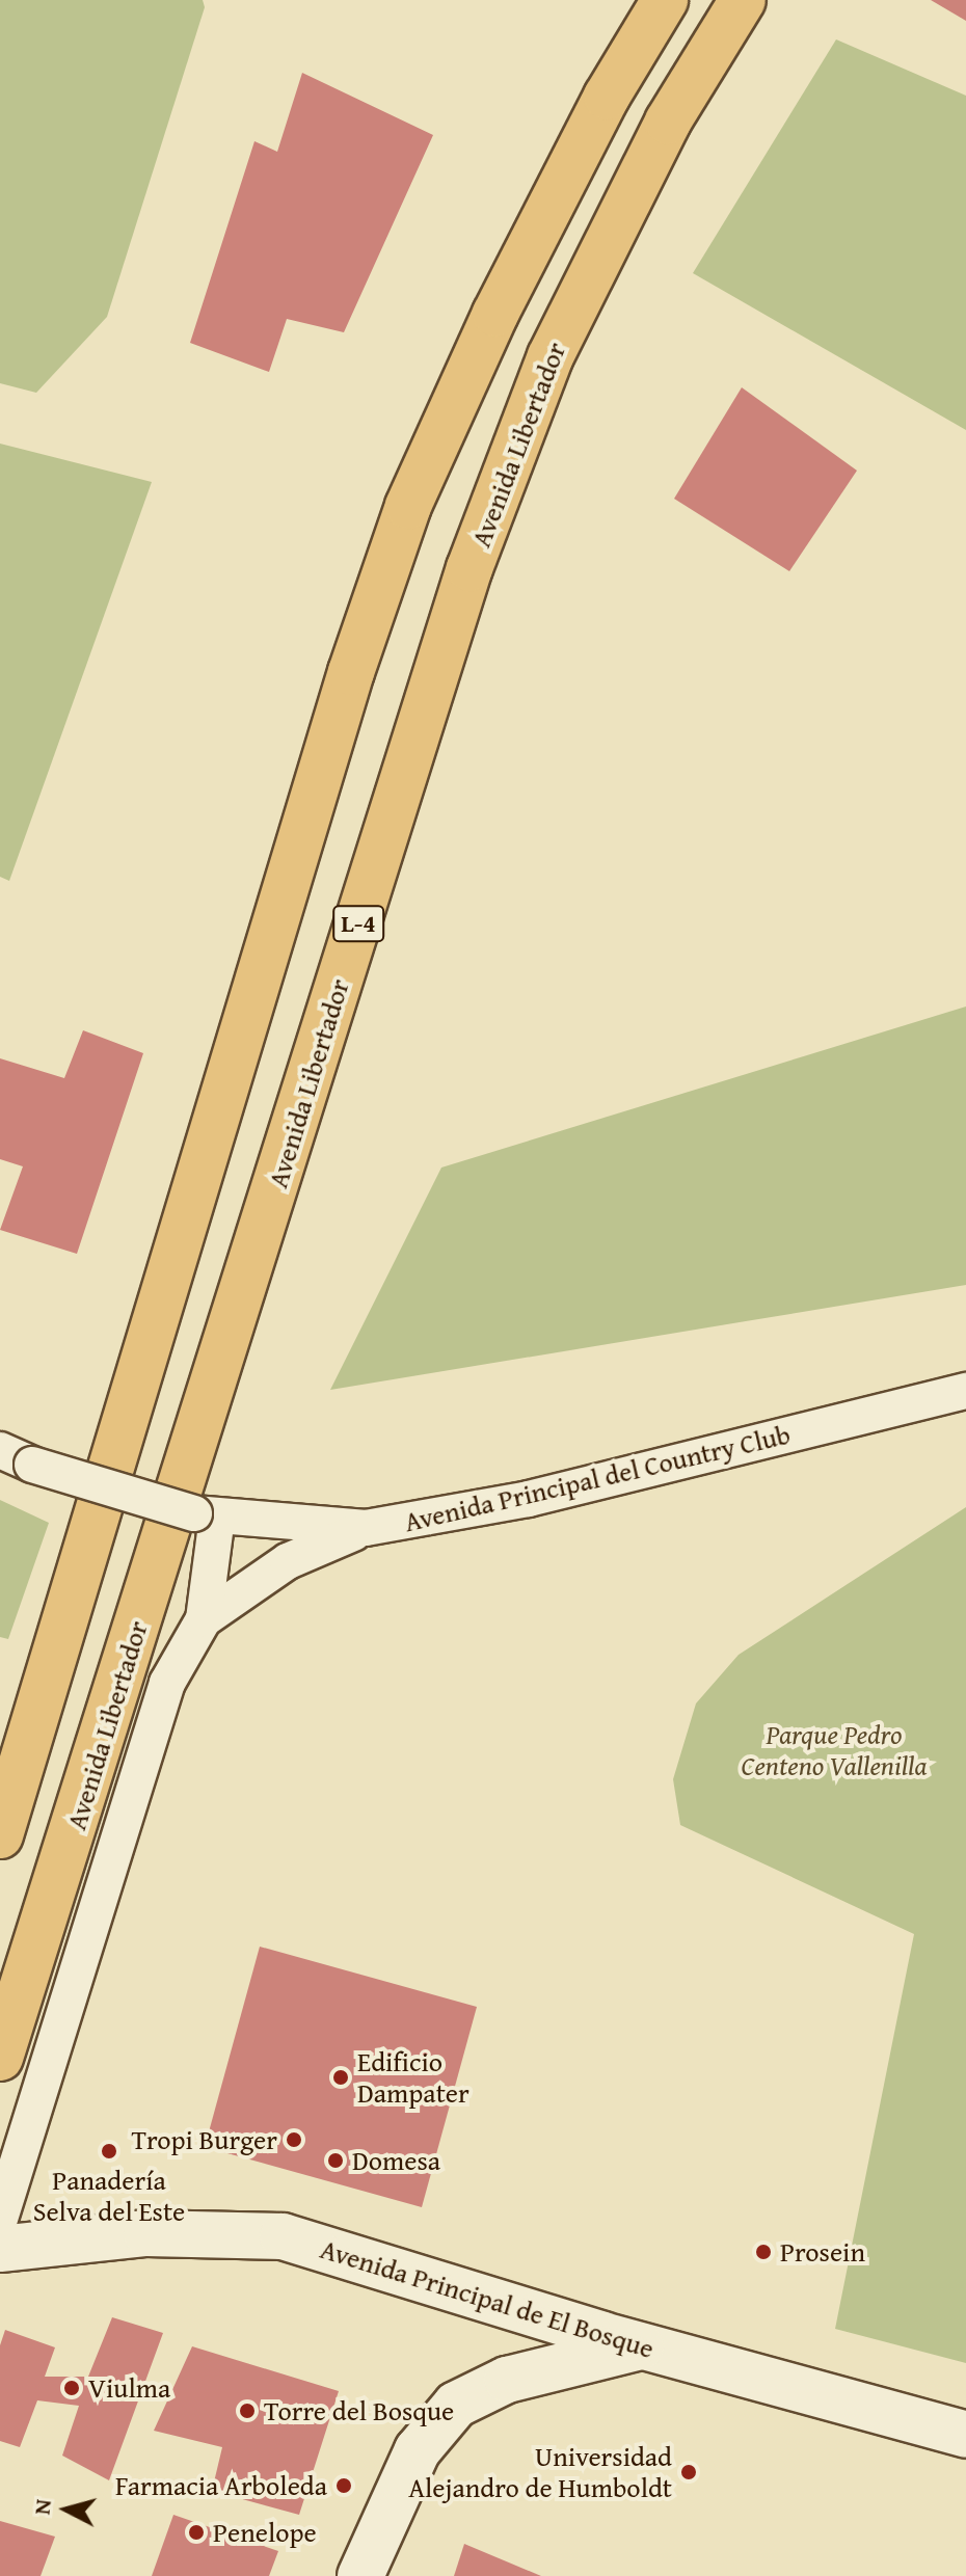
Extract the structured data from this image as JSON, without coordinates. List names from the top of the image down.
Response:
{
  "streets": {
    "main road": ["Avenida Libertador", "L-4", "Avenida Principal de El Bosque"],
    "street": ["Avenida Principal del Country Club"]
  },
  "crossings": [
    ["Avenida Libertador", "Avenida Principal del Country Club"]
  ],
  "parks": ["Parque Pedro Centeno Vallenilla"],
  "places": [
    "Edificio Dampater",
    "Tropi Burger",
    "Panadería Selva del Este",
    "Domesa",
    "Prosein",
    "Viulma",
    "Torre del Bosque",
    "Universidad Alejandro de Humboldt",
    "Farmacia Arboleda",
    "Penelope"
  ],
  "north": "left"
}
